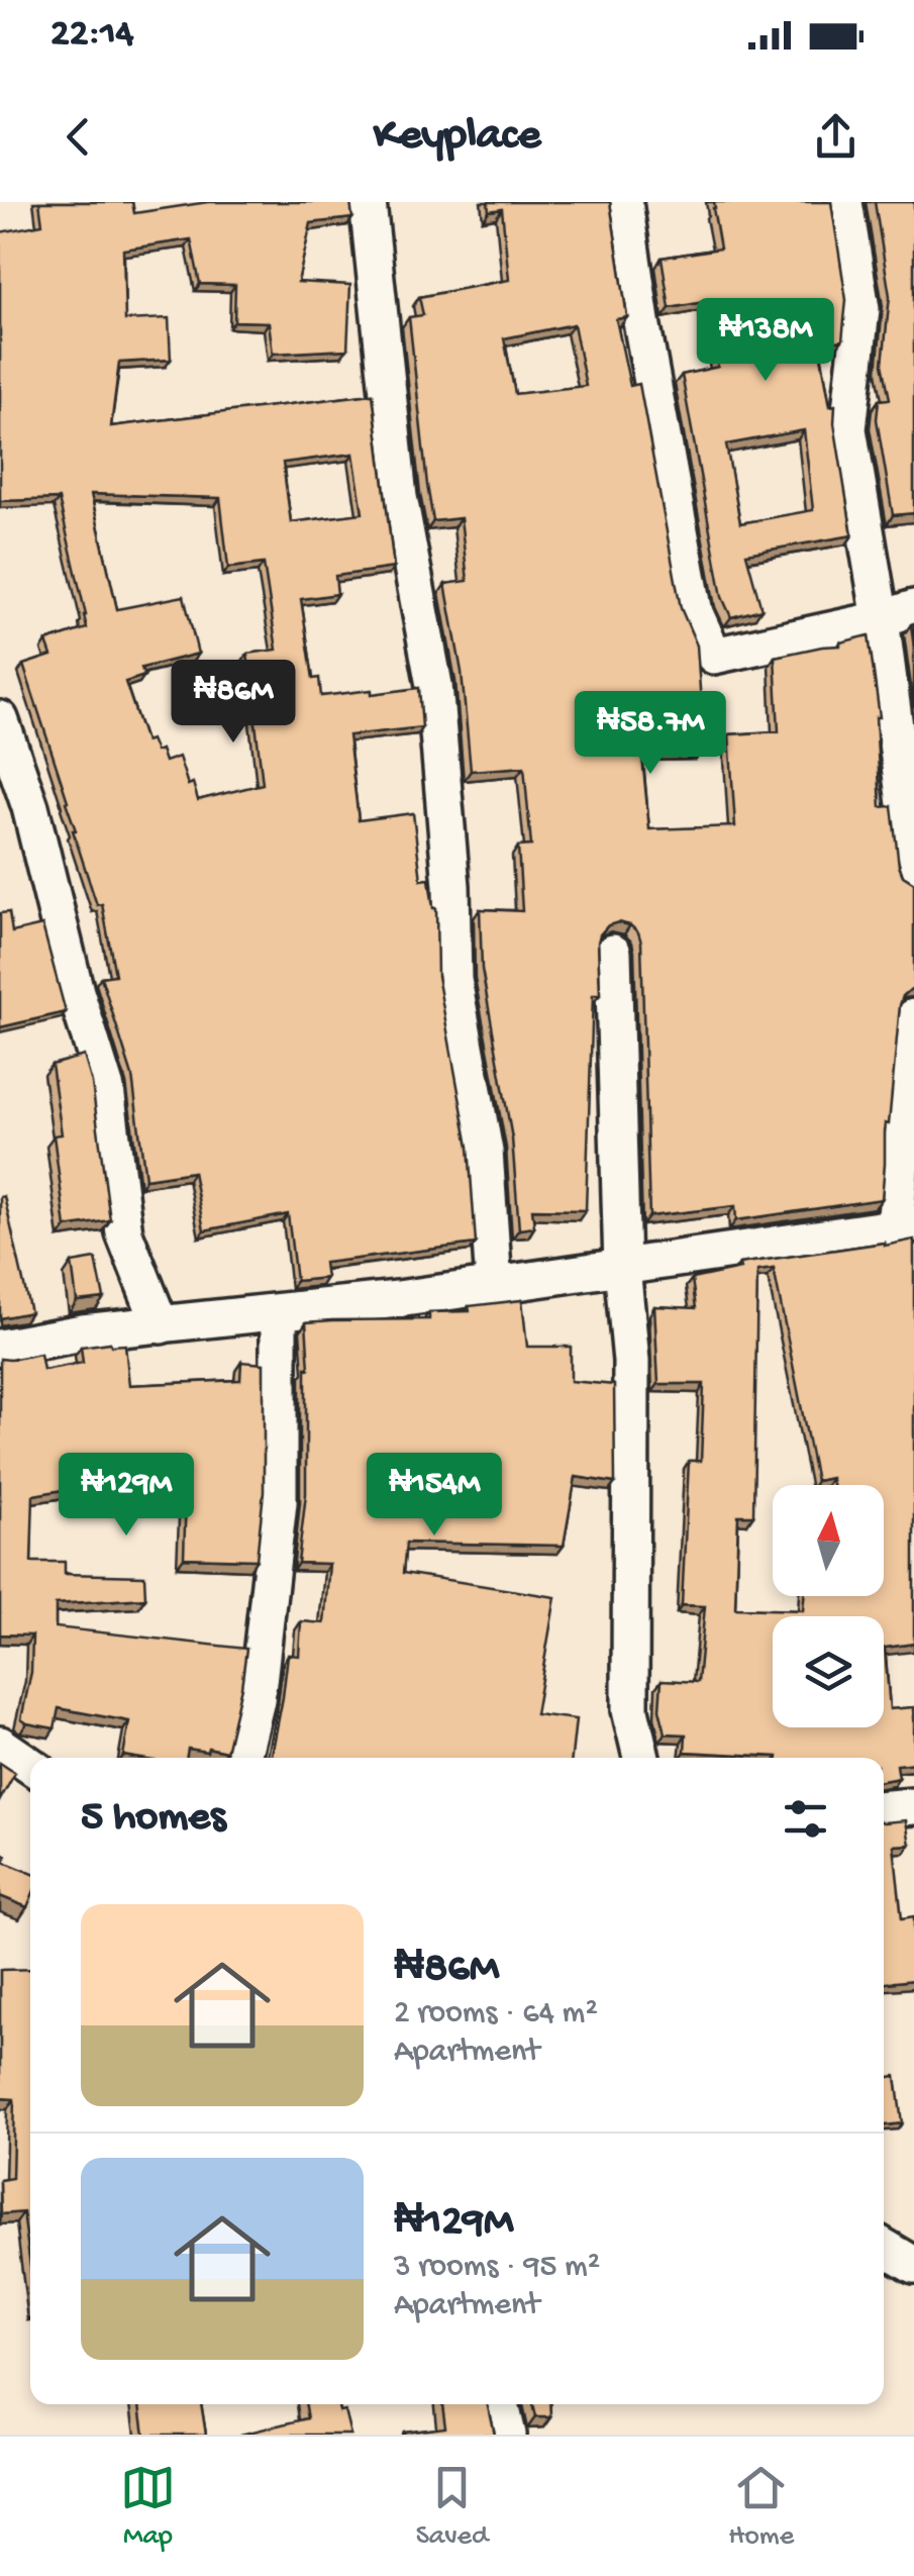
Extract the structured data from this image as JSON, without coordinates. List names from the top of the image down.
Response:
{
  "north": "top",
  "page": {
    "status": "22:14",
    "header": "Keyplace",
    "price": [
      "₦138M",
      "₦86M",
      "₦58.7M",
      "₦129M",
      "₦154M"
    ],
    "heading": "5 homes",
    "list": [
      {
        "name": "₦86M",
        "note": "2 rooms · 64 m² · Apartment"
      },
      {
        "name": "₦129M",
        "note": "3 rooms · 95 m² · Apartment"
      }
    ],
    "tabs": ["Map", "Saved", "Home"]
  }
}
